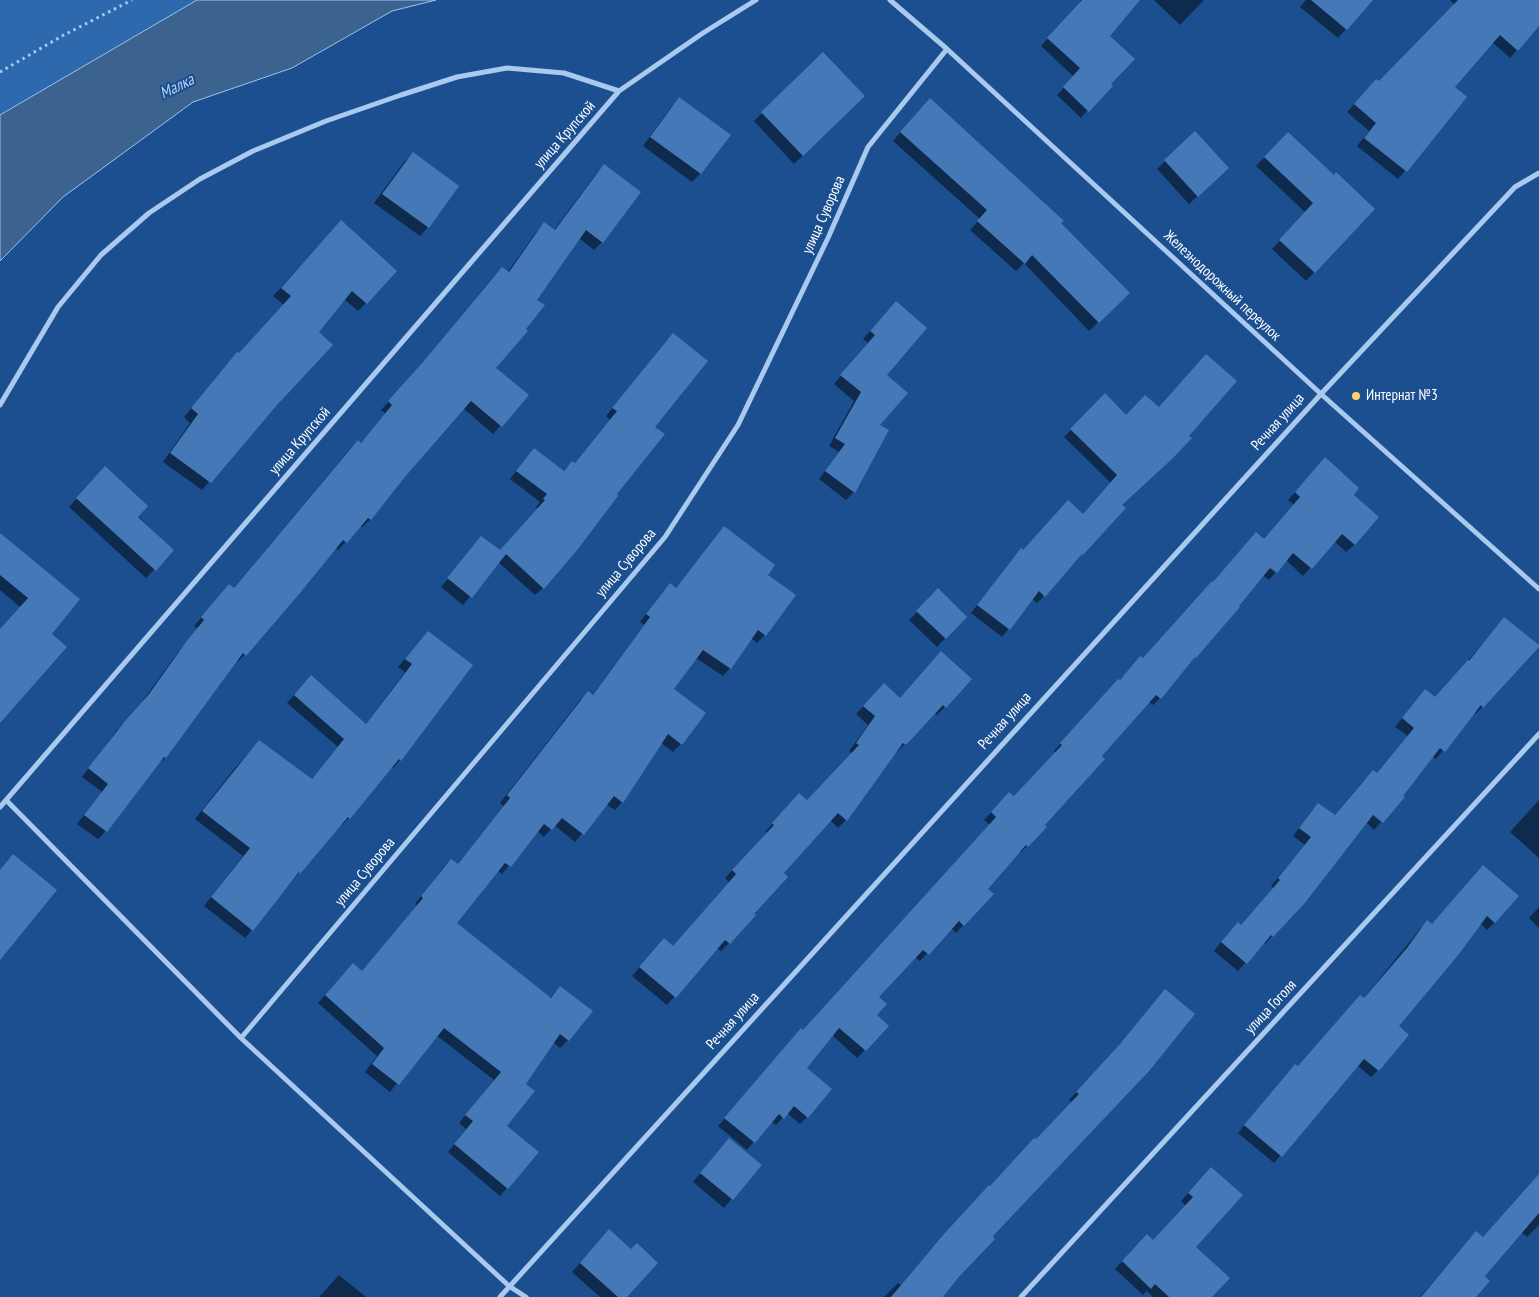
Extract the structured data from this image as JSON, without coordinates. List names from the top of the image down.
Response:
{
  "streets": {
    "street": [
      "улица Крупской",
      "улица Суворова",
      "Железнодорожный переулок",
      "Речная улица",
      "улица Гоголя"
    ]
  },
  "crossings": [
    ["улица Суворова", "Железнодорожный переулок"],
    ["Железнодорожный переулок", "Речная улица"]
  ],
  "water": ["Малка"],
  "places": ["Интернат №3"]
}
